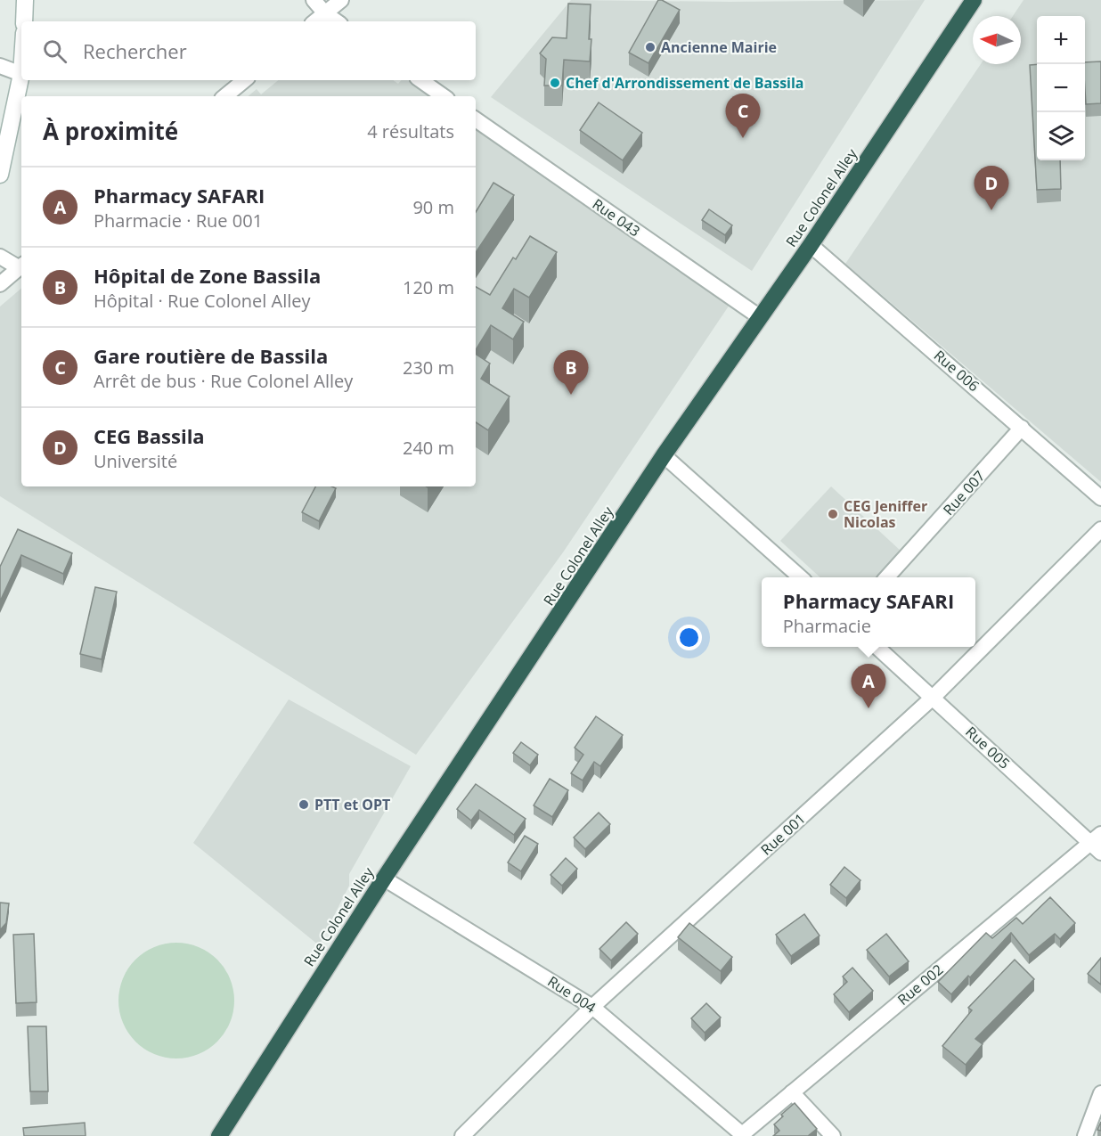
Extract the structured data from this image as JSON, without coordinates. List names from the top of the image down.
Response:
{
  "streets": {
    "highway": ["Rue Colonel Alley"],
    "street": [
      "Rue 043",
      "Rue 006",
      "Rue 007",
      "Rue 005",
      "Rue 001",
      "Rue 002",
      "Rue 004"
    ]
  },
  "crossings": [
    ["Rue Colonel Alley", "Rue 043"],
    ["Rue Colonel Alley", "Rue 006"],
    ["Rue Colonel Alley", "Rue 004"],
    ["Rue 006", "Rue 007"],
    ["Rue 005", "Rue 001"],
    ["Rue 005", "Rue 002"],
    ["Rue 001", "Rue 004"],
    ["Rue 002", "Rue 004"]
  ],
  "places": [
    "Ancienne Mairie",
    "Chef d'Arrondissement de Bassila",
    "CEG Jeniffer Nicolas",
    "PTT et OPT"
  ],
  "north": "left",
  "page": {
    "map_buttons": ["+", "−"],
    "search": "Rechercher",
    "pins": [
      "C",
      "D",
      "B",
      "A"
    ],
    "heading": ["À proximité", "4 résultats"],
    "list": [
      {
        "mark": "A",
        "name": "Pharmacy SAFARI",
        "note": "Pharmacie · Rue 001",
        "value": "90 m"
      },
      {
        "mark": "B",
        "name": "Hôpital de Zone Bassila",
        "note": "Hôpital · Rue Colonel Alley",
        "value": "120 m"
      },
      {
        "mark": "C",
        "name": "Gare routière de Bassila",
        "note": "Arrêt de bus · Rue Colonel Alley",
        "value": "230 m"
      },
      {
        "mark": "D",
        "name": "CEG Bassila",
        "note": "Université",
        "value": "240 m"
      }
    ],
    "popup": ["Pharmacy SAFARI", "Pharmacie"]
  }
}
